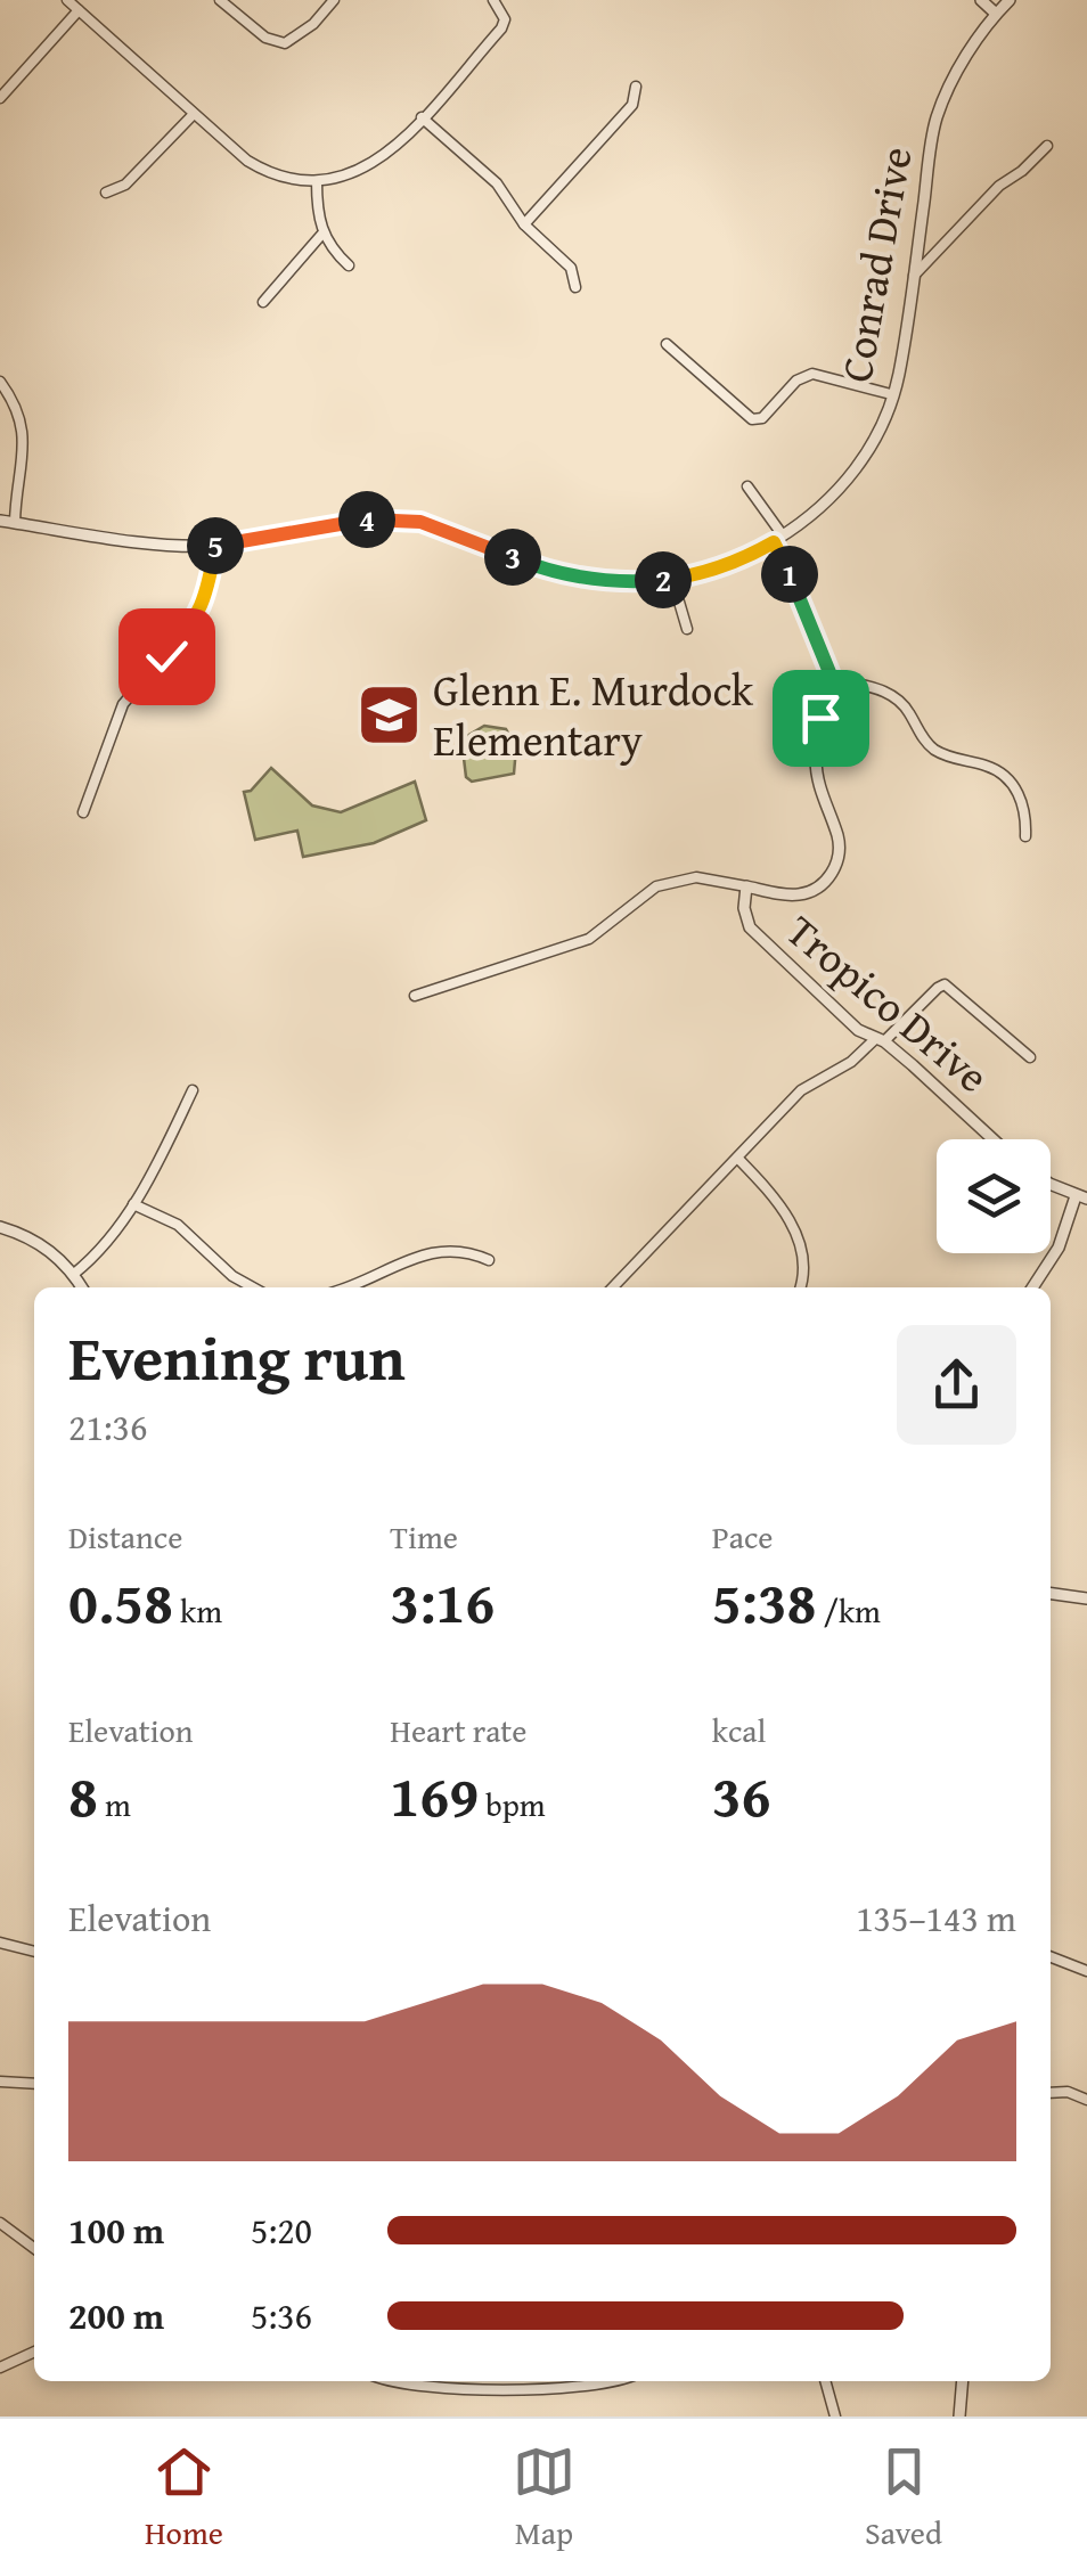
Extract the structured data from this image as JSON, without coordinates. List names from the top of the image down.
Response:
{
  "streets": {
    "street": ["Conrad Drive", "Tropico Drive"]
  },
  "places": {
    "school or university": ["Glenn E. Murdock Elementary"]
  },
  "page": {
    "pins": [
      "4",
      "5",
      "3",
      "1",
      "2"
    ],
    "heading": ["Evening run", "21:36"],
    "stats": [
      ["Distance", "0.58 km"],
      ["Time", "3:16"],
      ["Pace", "5:38 /km"],
      ["Elevation", "8 m"],
      ["Heart rate", "169 bpm"],
      ["kcal", "36"]
    ],
    "chart": ["Elevation", "135–143 m"],
    "list": [
      {
        "name": "100 m",
        "note": "5:20"
      },
      {
        "name": "200 m",
        "note": "5:36"
      }
    ],
    "tabs": ["Home", "Map", "Saved"]
  }
}
